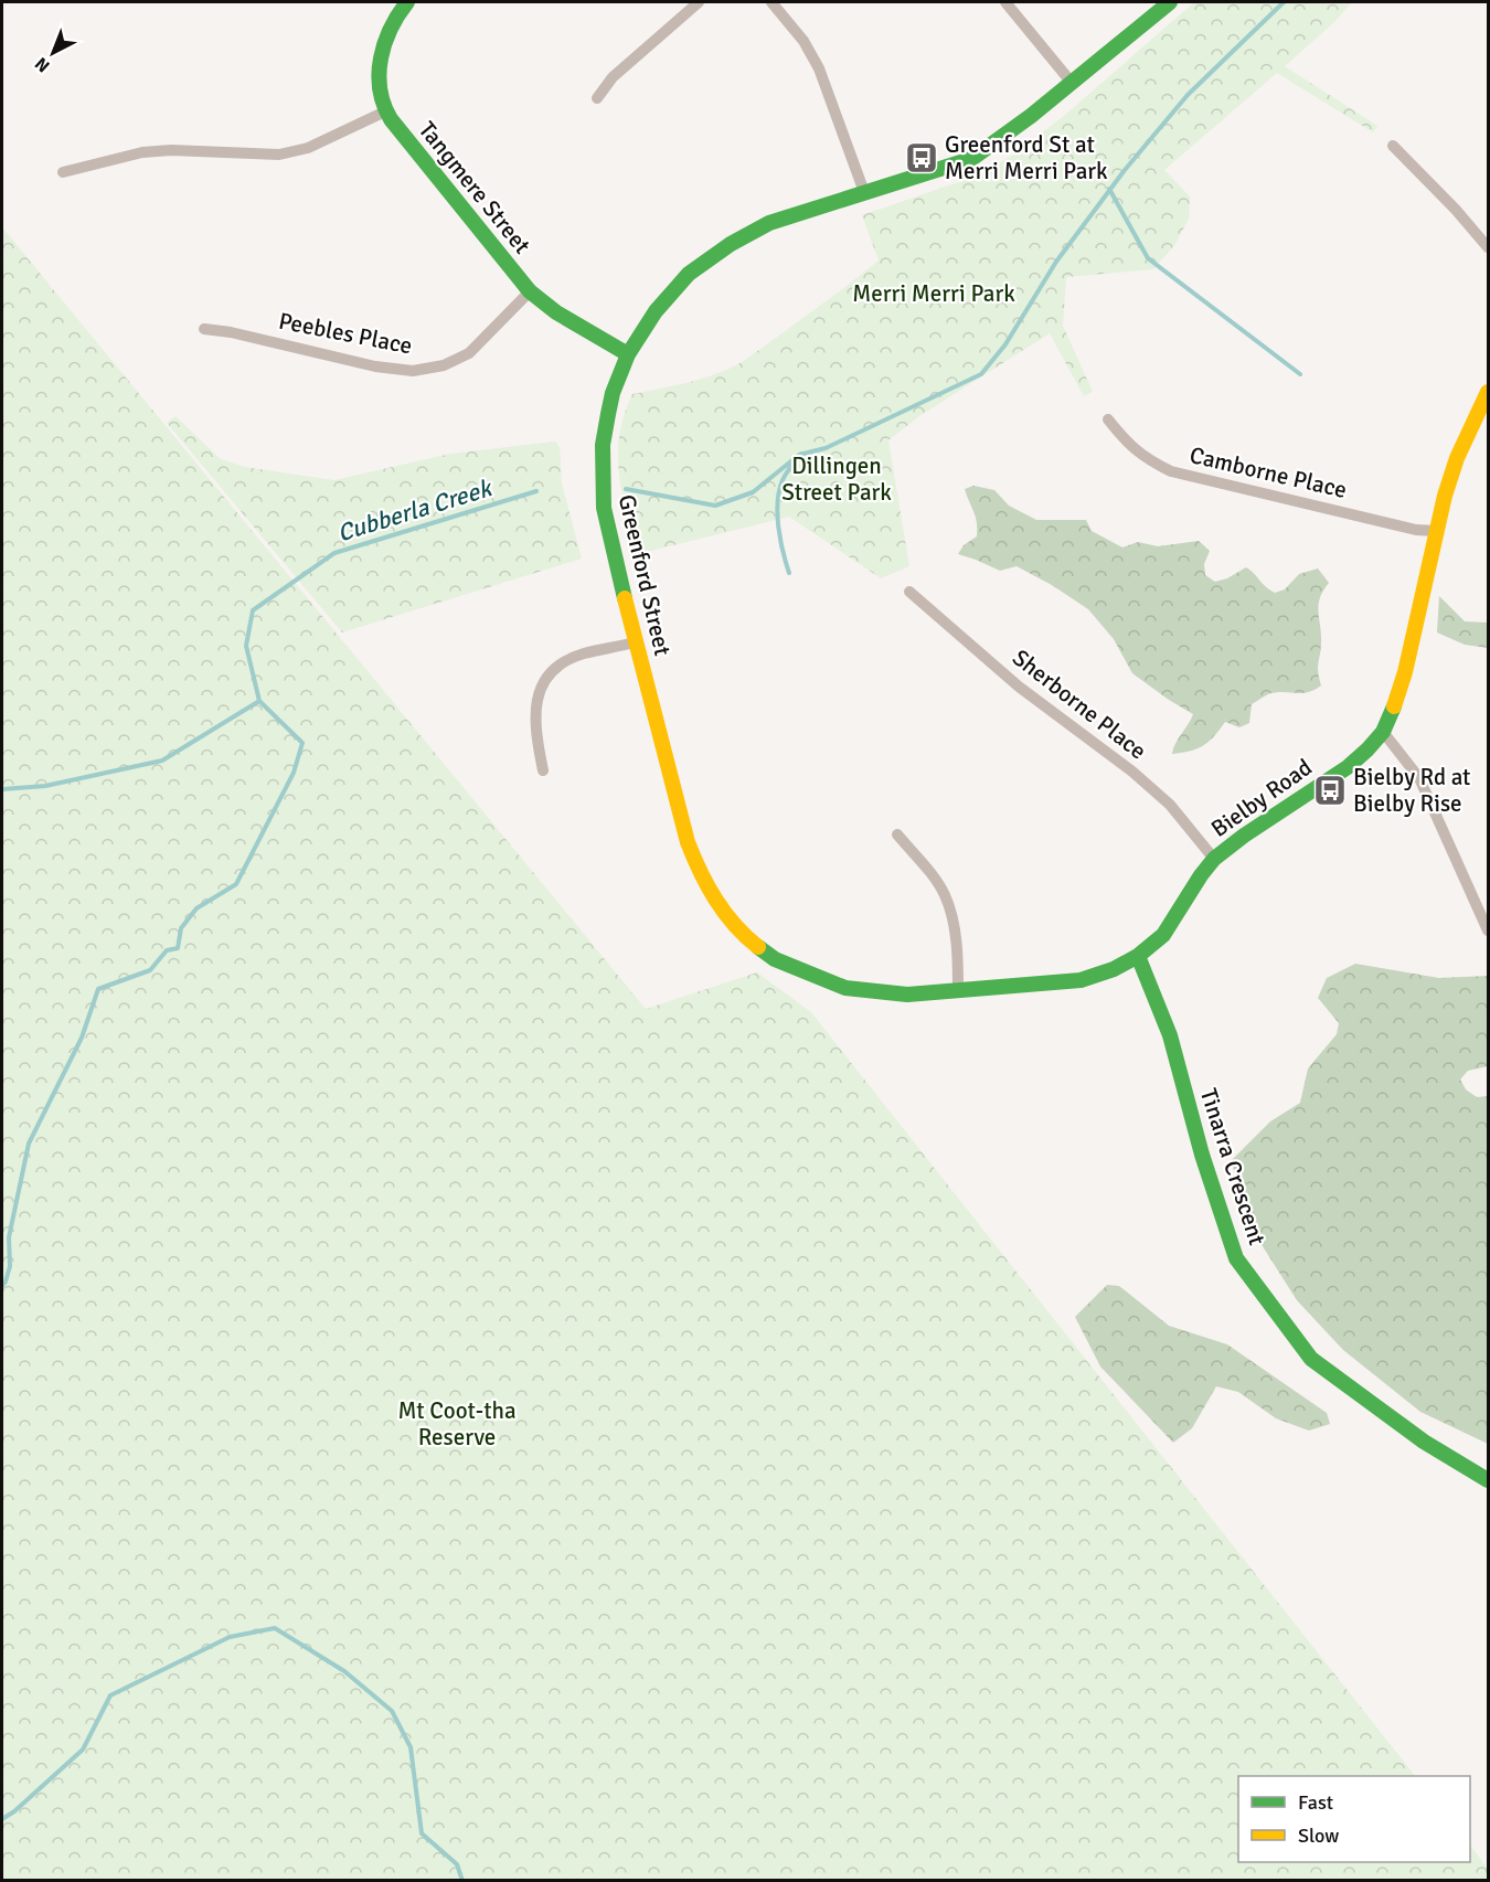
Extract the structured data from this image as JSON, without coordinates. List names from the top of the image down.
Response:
{
  "streets": {
    "street": [
      "Tangmere Street",
      "Peebles Place",
      "Camborne Place",
      "Greenford Street",
      "Sherborne Place",
      "Bielby Road",
      "Tinarra Crescent"
    ]
  },
  "crossings": [
    ["Tangmere Street", "Peebles Place"],
    ["Tangmere Street", "Greenford Street"],
    ["Camborne Place", "Bielby Road"],
    ["Greenford Street", "Bielby Road"],
    ["Sherborne Place", "Bielby Road"],
    ["Bielby Road", "Tinarra Crescent"]
  ],
  "water": ["Cubberla Creek"],
  "parks": ["Merri Merri Park", "Dillingen Street Park", "Mt Coot-tha Reserve"],
  "places": {
    "bus stop": ["Greenford St at Merri Merri Park", "Bielby Rd at Bielby Rise"]
  },
  "legend": ["Fast", "Slow"],
  "north": "bottom left"
}
